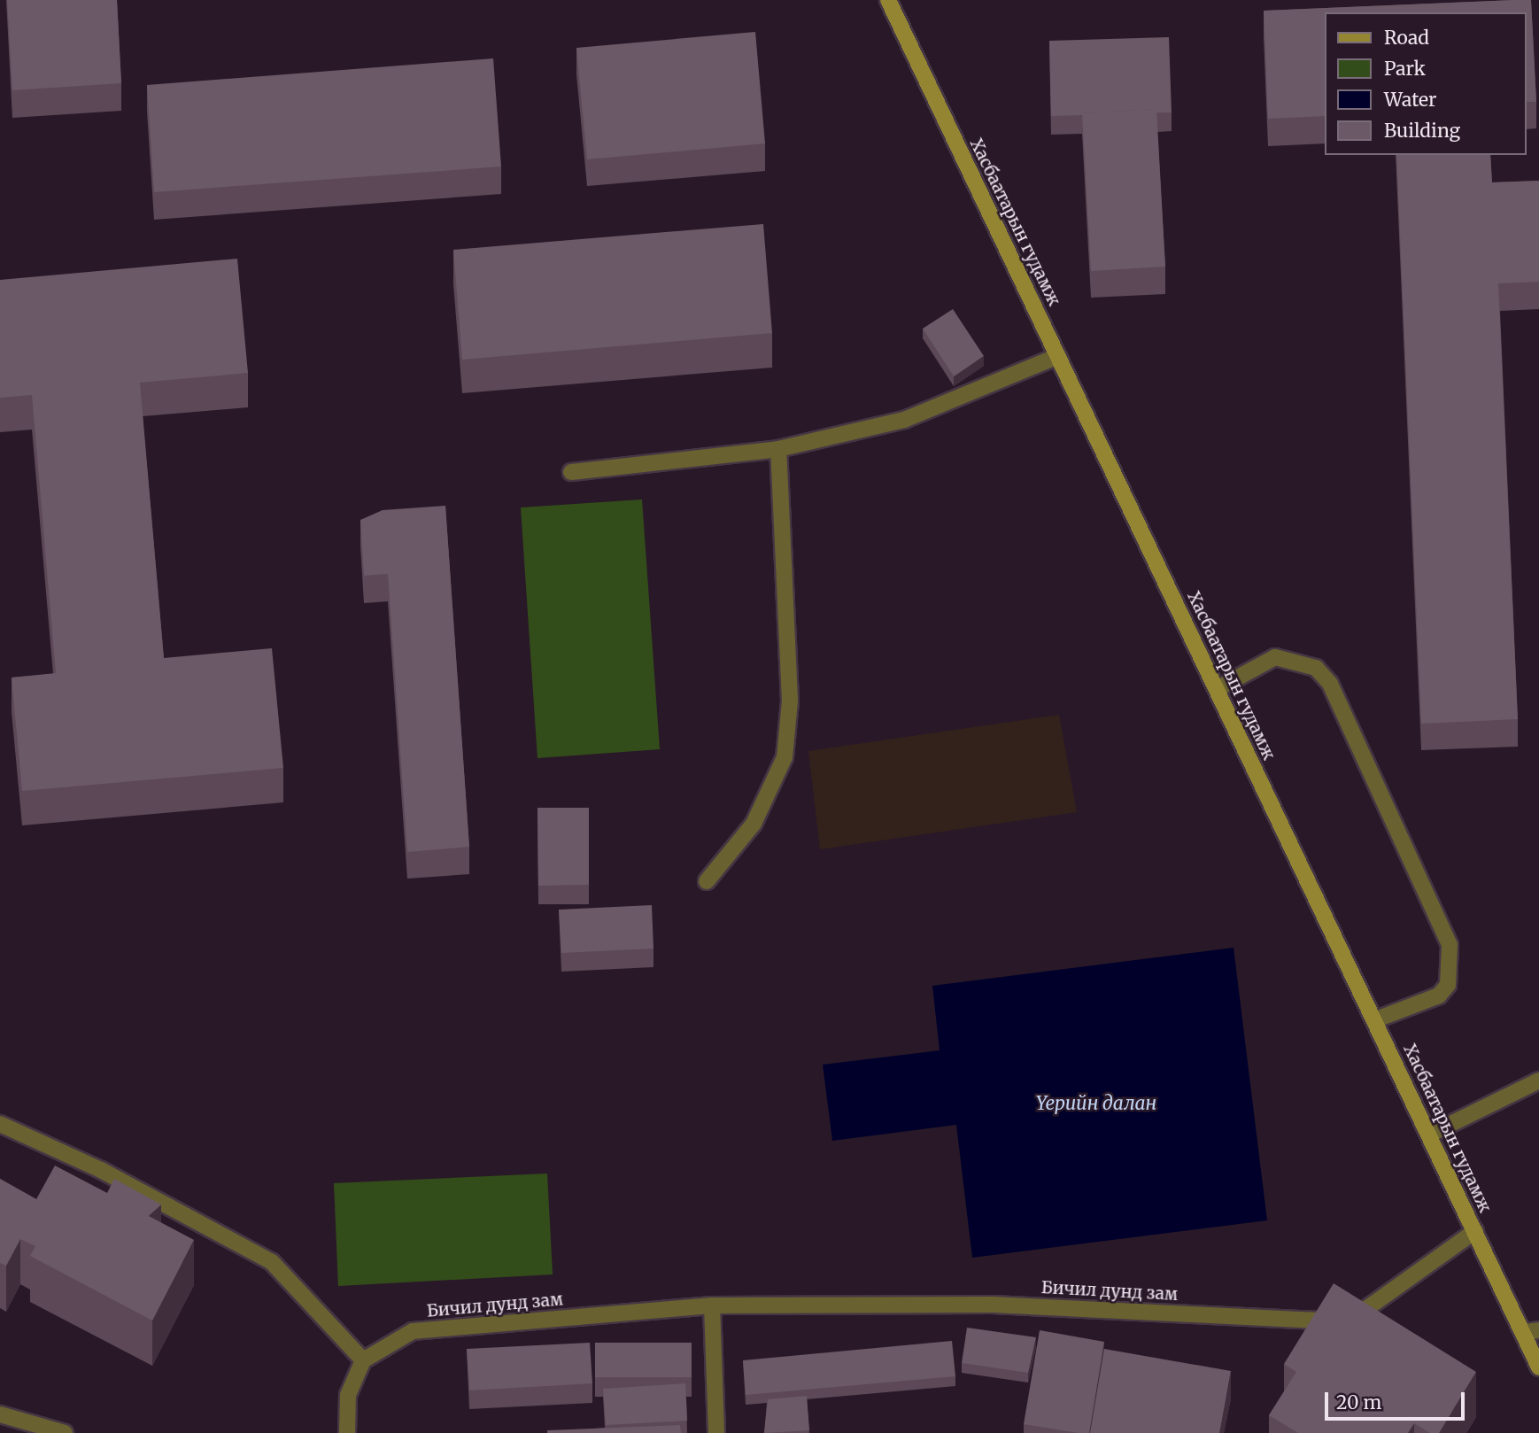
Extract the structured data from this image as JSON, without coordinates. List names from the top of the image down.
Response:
{
  "streets": {
    "street": ["Хасбаатарын гудамж", "Бичил дунд зам"]
  },
  "crossings": [
    ["Хасбаатарын гудамж", "Бичил дунд зам"]
  ],
  "water": ["Үерийн далан"],
  "legend": [
    "Road",
    "Park",
    "Water",
    "Building"
  ],
  "scale_bar": "20 m"
}
